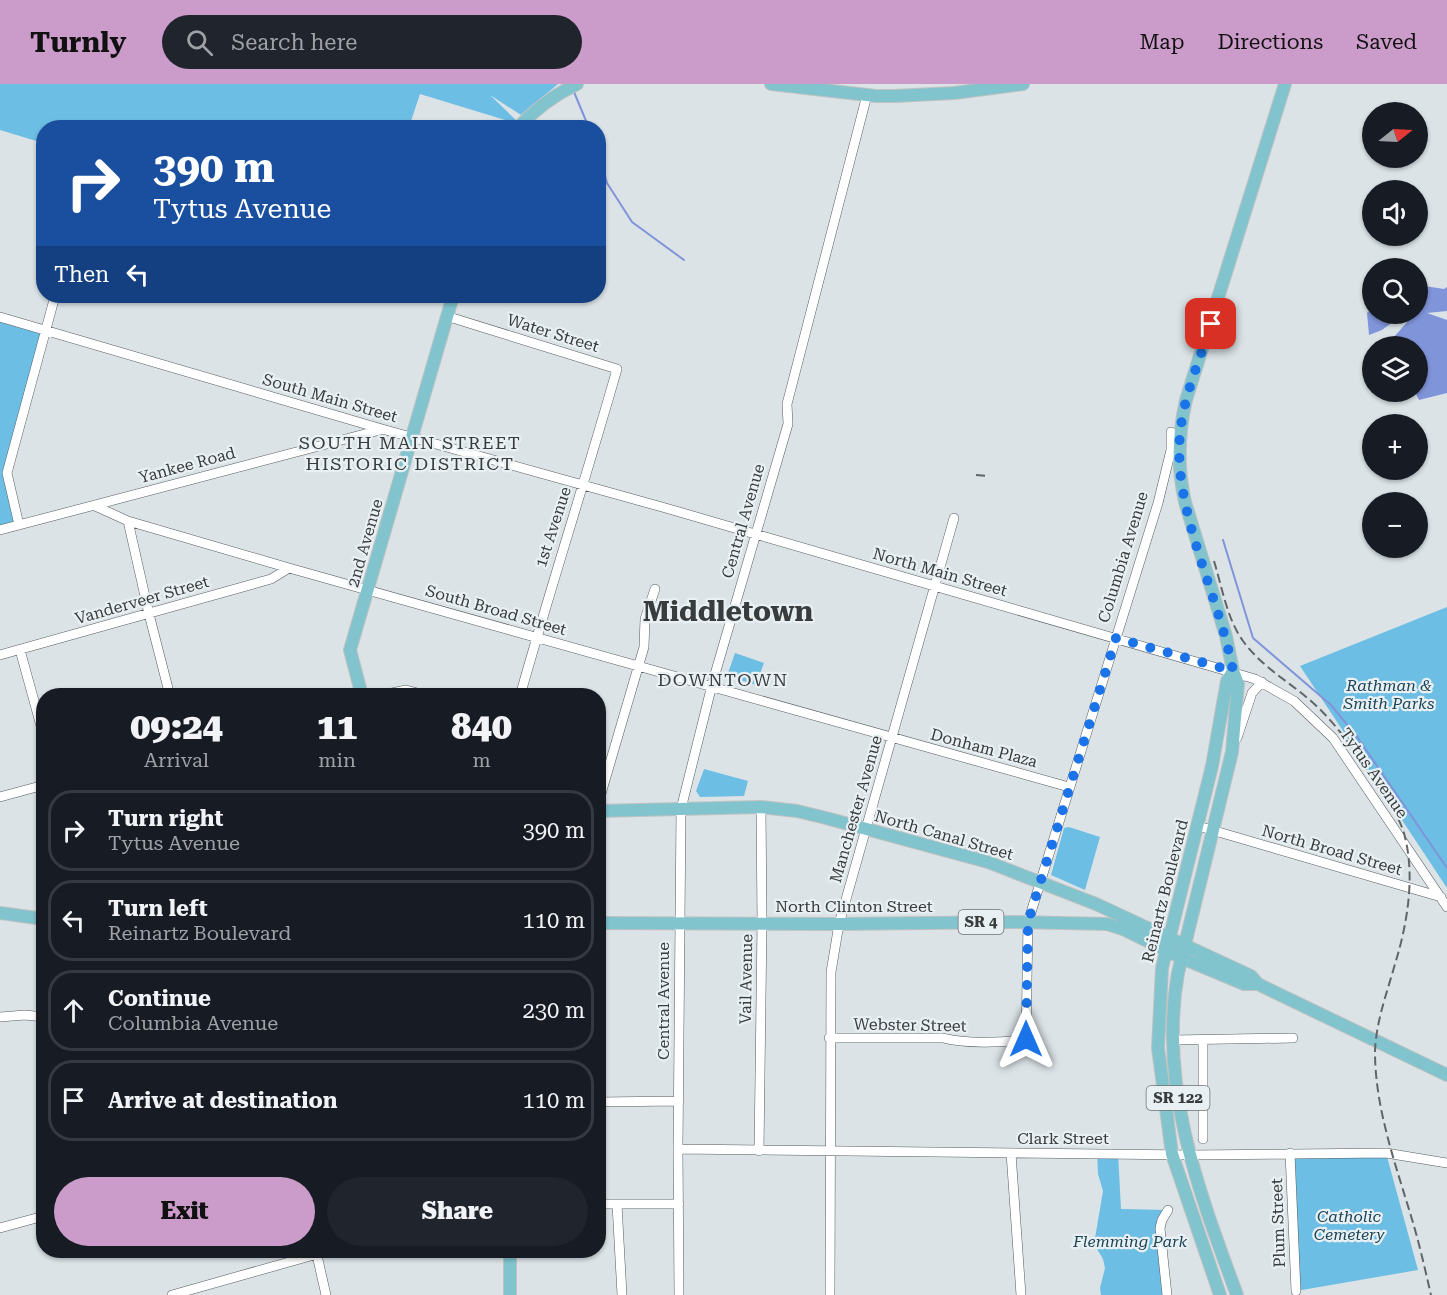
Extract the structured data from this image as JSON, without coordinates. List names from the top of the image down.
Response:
{
  "streets": {
    "main road": [
      "2nd Avenue",
      "Columbia Avenue",
      "North Canal Street",
      "Reinartz Boulevard",
      "North Clinton Street",
      "SR 4",
      "SR 122"
    ],
    "street": [
      "Water Street",
      "South Main Street",
      "Yankee Road",
      "Central Avenue",
      "1st Avenue",
      "North Main Street",
      "Vanderveer Street",
      "South Broad Street",
      "Donham Plaza",
      "Tytus Avenue",
      "Manchester Avenue",
      "North Broad Street",
      "Vail Avenue",
      "Webster Street",
      "Clark Street",
      "Plum Street"
    ]
  },
  "crossings": [
    ["Water Street", "1st Avenue"],
    ["Water Street", "2nd Avenue"],
    ["South Main Street", "Yankee Road"],
    ["South Main Street", "Central Avenue"],
    ["South Main Street", "1st Avenue"],
    ["South Main Street", "2nd Avenue"],
    ["South Main Street", "North Main Street"],
    ["Yankee Road", "South Broad Street"],
    ["Central Avenue", "North Main Street"],
    ["Central Avenue", "South Broad Street"],
    ["Central Avenue", "North Canal Street"],
    ["Central Avenue", "North Clinton Street"],
    ["Central Avenue", "SR 4"],
    ["Central Avenue", "Clark Street"],
    ["1st Avenue", "South Broad Street"],
    ["2nd Avenue", "South Broad Street"],
    ["Columbia Avenue", "North Main Street"],
    ["Columbia Avenue", "Donham Plaza"],
    ["Columbia Avenue", "Tytus Avenue"],
    ["Columbia Avenue", "North Canal Street"],
    ["Columbia Avenue", "Reinartz Boulevard"],
    ["Columbia Avenue", "North Clinton Street"],
    ["Columbia Avenue", "Webster Street"],
    ["North Main Street", "Tytus Avenue"],
    ["North Main Street", "Manchester Avenue"],
    ["Vanderveer Street", "South Broad Street"],
    ["South Broad Street", "Donham Plaza"],
    ["South Broad Street", "Manchester Avenue"],
    ["Donham Plaza", "Manchester Avenue"],
    ["Tytus Avenue", "North Broad Street"],
    ["Tytus Avenue", "Reinartz Boulevard"],
    ["Manchester Avenue", "North Canal Street"],
    ["Manchester Avenue", "North Clinton Street"],
    ["Manchester Avenue", "Webster Street"],
    ["Manchester Avenue", "Clark Street"],
    ["North Canal Street", "Reinartz Boulevard"],
    ["North Canal Street", "North Clinton Street"],
    ["North Canal Street", "SR 4"],
    ["North Canal Street", "Vail Avenue"],
    ["North Broad Street", "Reinartz Boulevard"],
    ["Reinartz Boulevard", "North Clinton Street"],
    ["Reinartz Boulevard", "SR 4"],
    ["Reinartz Boulevard", "Clark Street"],
    ["North Clinton Street", "SR 4"],
    ["North Clinton Street", "Vail Avenue"],
    ["Vail Avenue", "Clark Street"],
    ["Clark Street", "Plum Street"]
  ],
  "districts": ["SOUTH MAIN STREET HISTORIC DISTRICT", "Middletown", "DOWNTOWN"],
  "parks": ["Rathman & Smith Parks", "Catholic Cemetery", "Flemming Park"],
  "north": "right",
  "page": {
    "header": "Turnly",
    "search": "Search here",
    "nav": ["Map", "Directions", "Saved"],
    "map_buttons": ["+", "−"],
    "turn": ["390 m", "Tytus Avenue"],
    "then": "Then",
    "eta": [
      "09:24",
      "Arrival",
      "11",
      "min",
      "840",
      "m"
    ],
    "list": [
      {
        "name": "Turn right",
        "note": "Tytus Avenue",
        "value": "390 m"
      },
      {
        "name": "Turn left",
        "note": "Reinartz Boulevard",
        "value": "110 m"
      },
      {
        "name": "Continue",
        "note": "Columbia Avenue",
        "value": "230 m"
      },
      {
        "name": "Arrive at destination",
        "value": "110 m"
      }
    ],
    "buttons": ["Exit", "Share"]
  }
}
